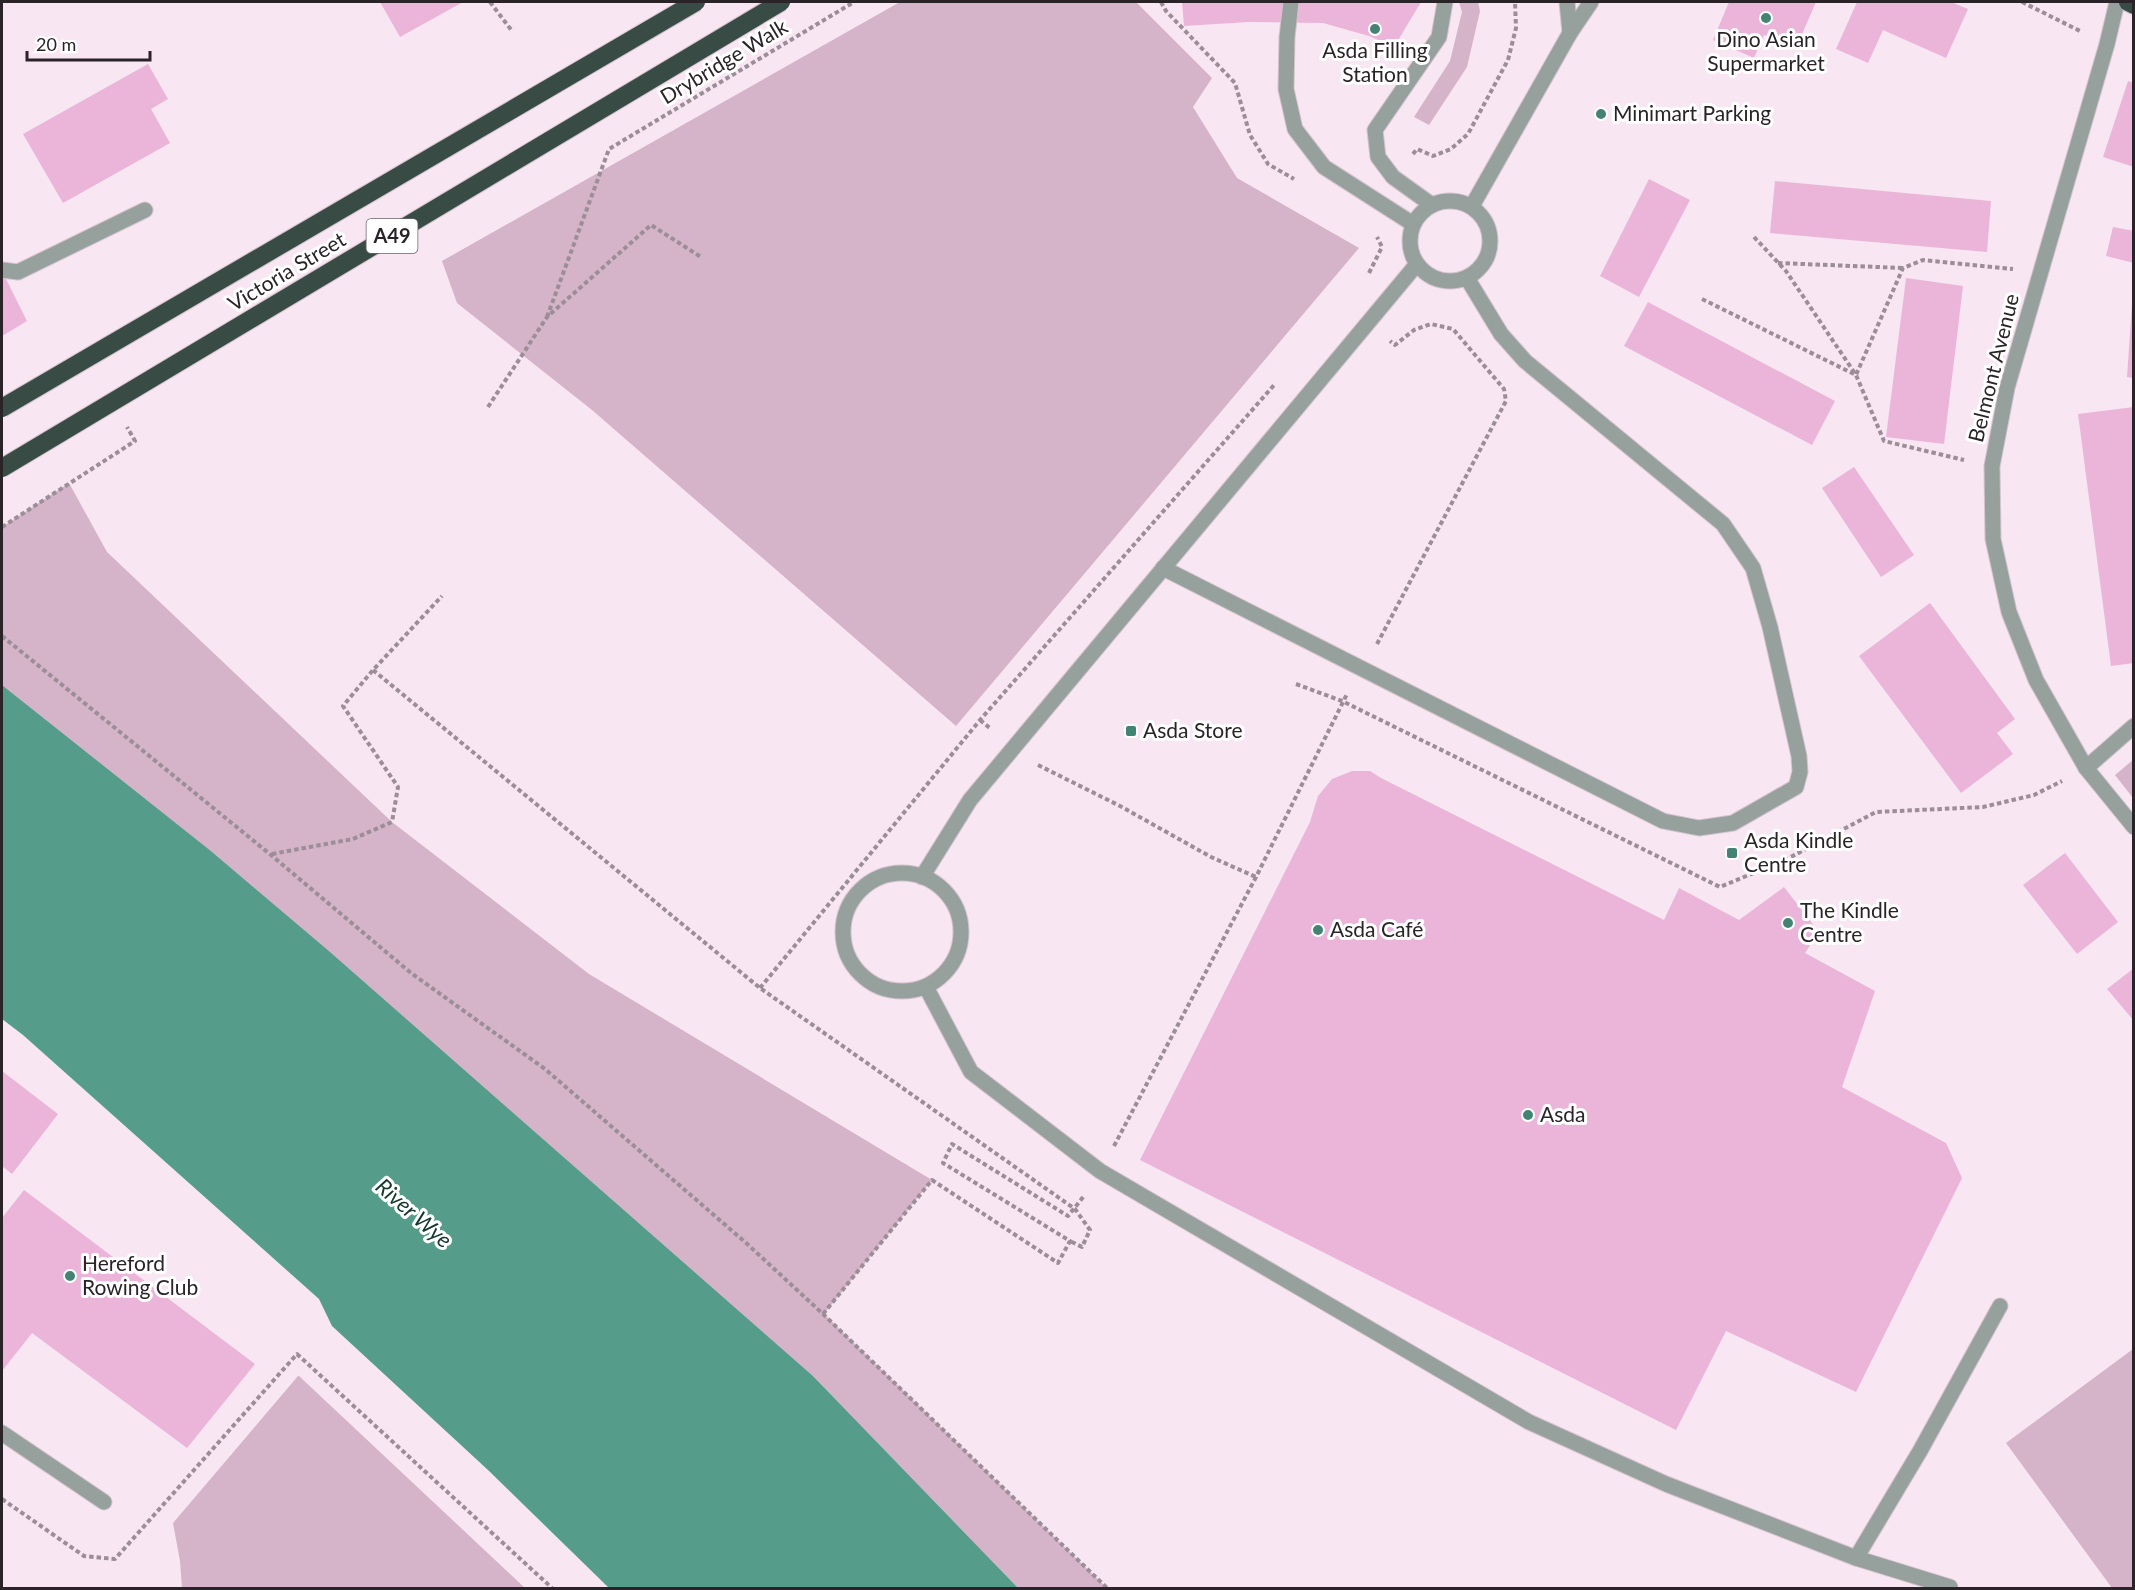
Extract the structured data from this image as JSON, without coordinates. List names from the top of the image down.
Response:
{
  "streets": {
    "highway": ["A49", "Victoria Street"],
    "street": ["Belmont Avenue"],
    "path": ["Drybridge Walk"]
  },
  "water": ["River Wye"],
  "places": {
    "other": [
      "Dino Asian Supermarket",
      "Asda Filling Station",
      "Minimart Parking",
      "The Kindle Centre",
      "Asda Café",
      "Asda",
      "Hereford Rowing Club"
    ],
    "transit": ["Asda Store", "Asda Kindle Centre"]
  },
  "scale_bar": "20 m"
}
